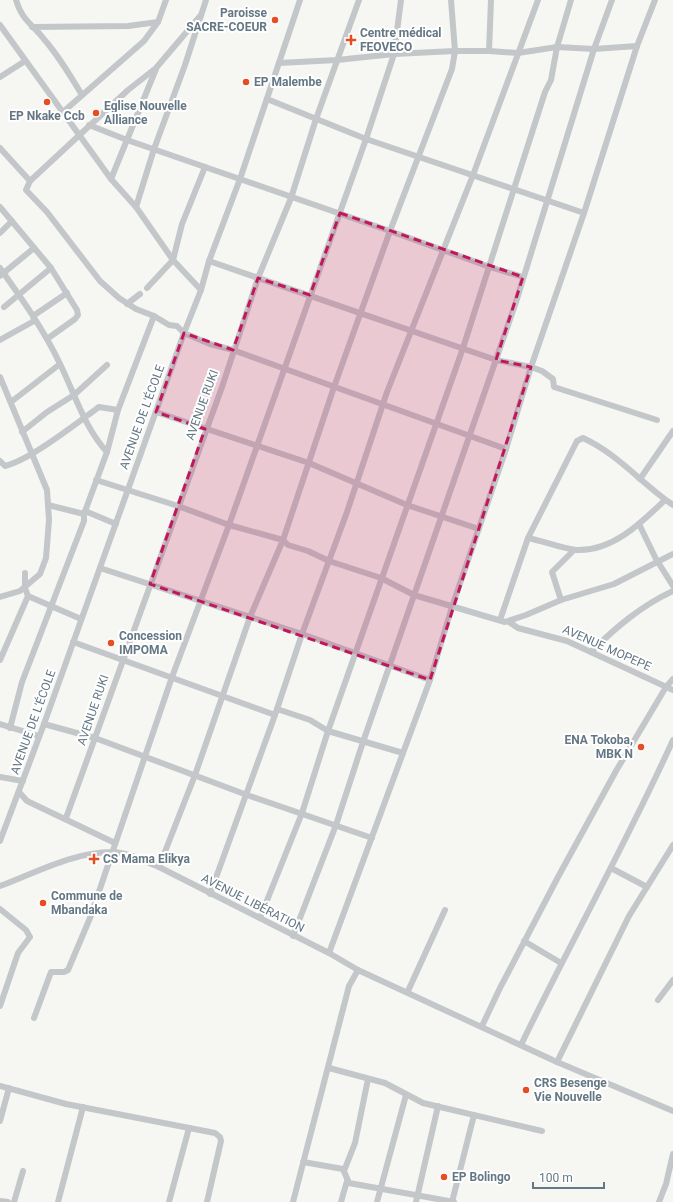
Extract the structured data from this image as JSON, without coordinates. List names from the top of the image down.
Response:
{
  "streets": {
    "street": [
      "AVENUE RUKI",
      "AVENUE DE L'ÉCOLE",
      "AVENUE MOPEPE",
      "AVENUE LIBÉRATION"
    ]
  },
  "crossings": [
    ["AVENUE RUKI", "AVENUE MOPEPE"],
    ["AVENUE DE L'ÉCOLE", "AVENUE MOPEPE"]
  ],
  "places": {
    "other": [
      "Paroisse SACRE-COEUR",
      "EP Malembe",
      "EP Nkake Ccb",
      "Eglise Nouvelle Alliance",
      "Concession IMPOMA",
      "ENA Tokoba, MBK N",
      "Commune de Mbandaka",
      "CRS Besenge Vie Nouvelle",
      "EP Bolingo"
    ],
    "health": ["Centre médical FEOVECO", "CS Mama Elikya"]
  },
  "scale_bar": "100 m"
}
